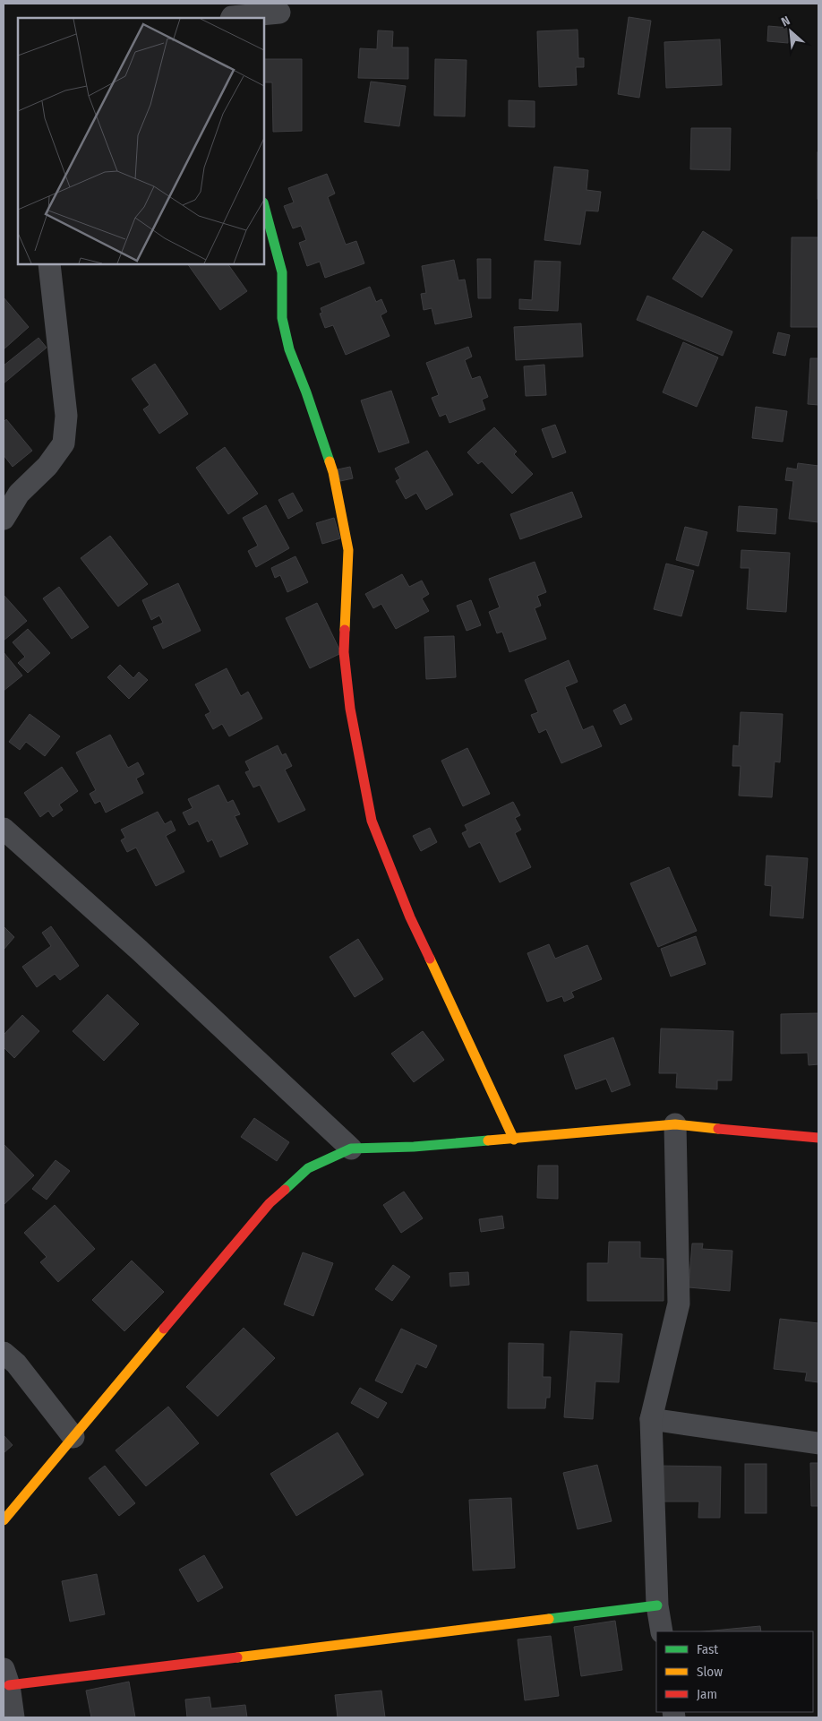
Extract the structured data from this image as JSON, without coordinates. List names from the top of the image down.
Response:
{
  "legend": ["Fast", "Slow", "Jam"],
  "north": "top left"
}
